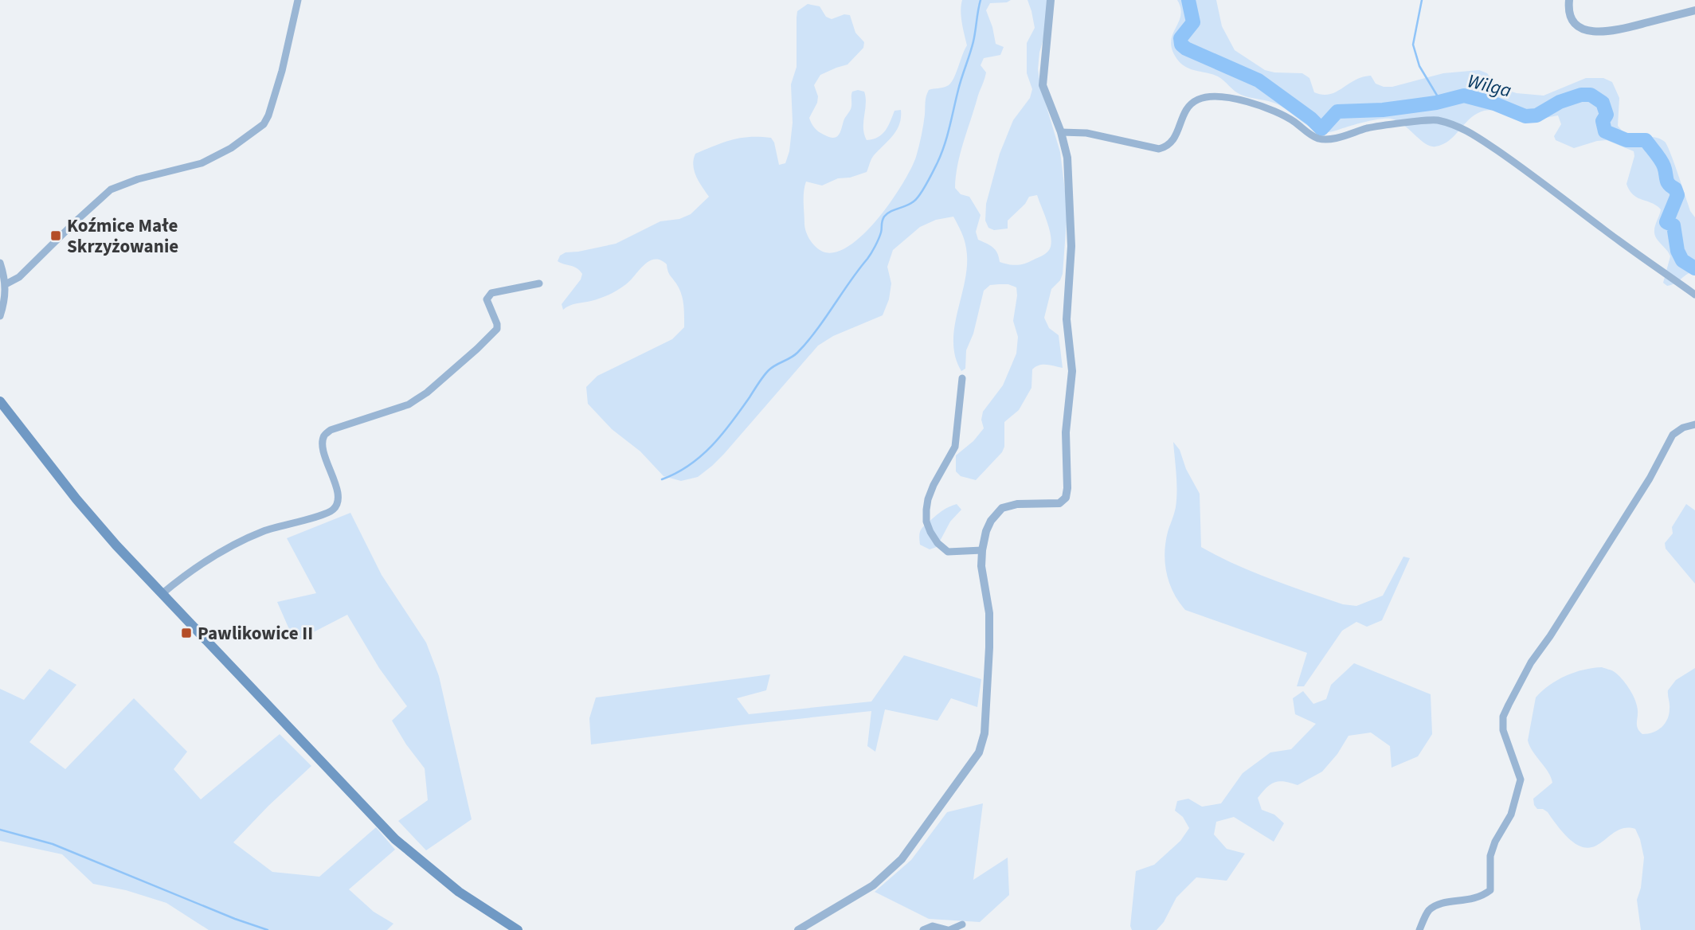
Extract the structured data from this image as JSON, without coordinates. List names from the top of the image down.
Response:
{
  "water": ["Wilga"],
  "places": {
    "transit": ["Koźmice Małe Skrzyżowanie", "Pawlikowice II"]
  }
}
